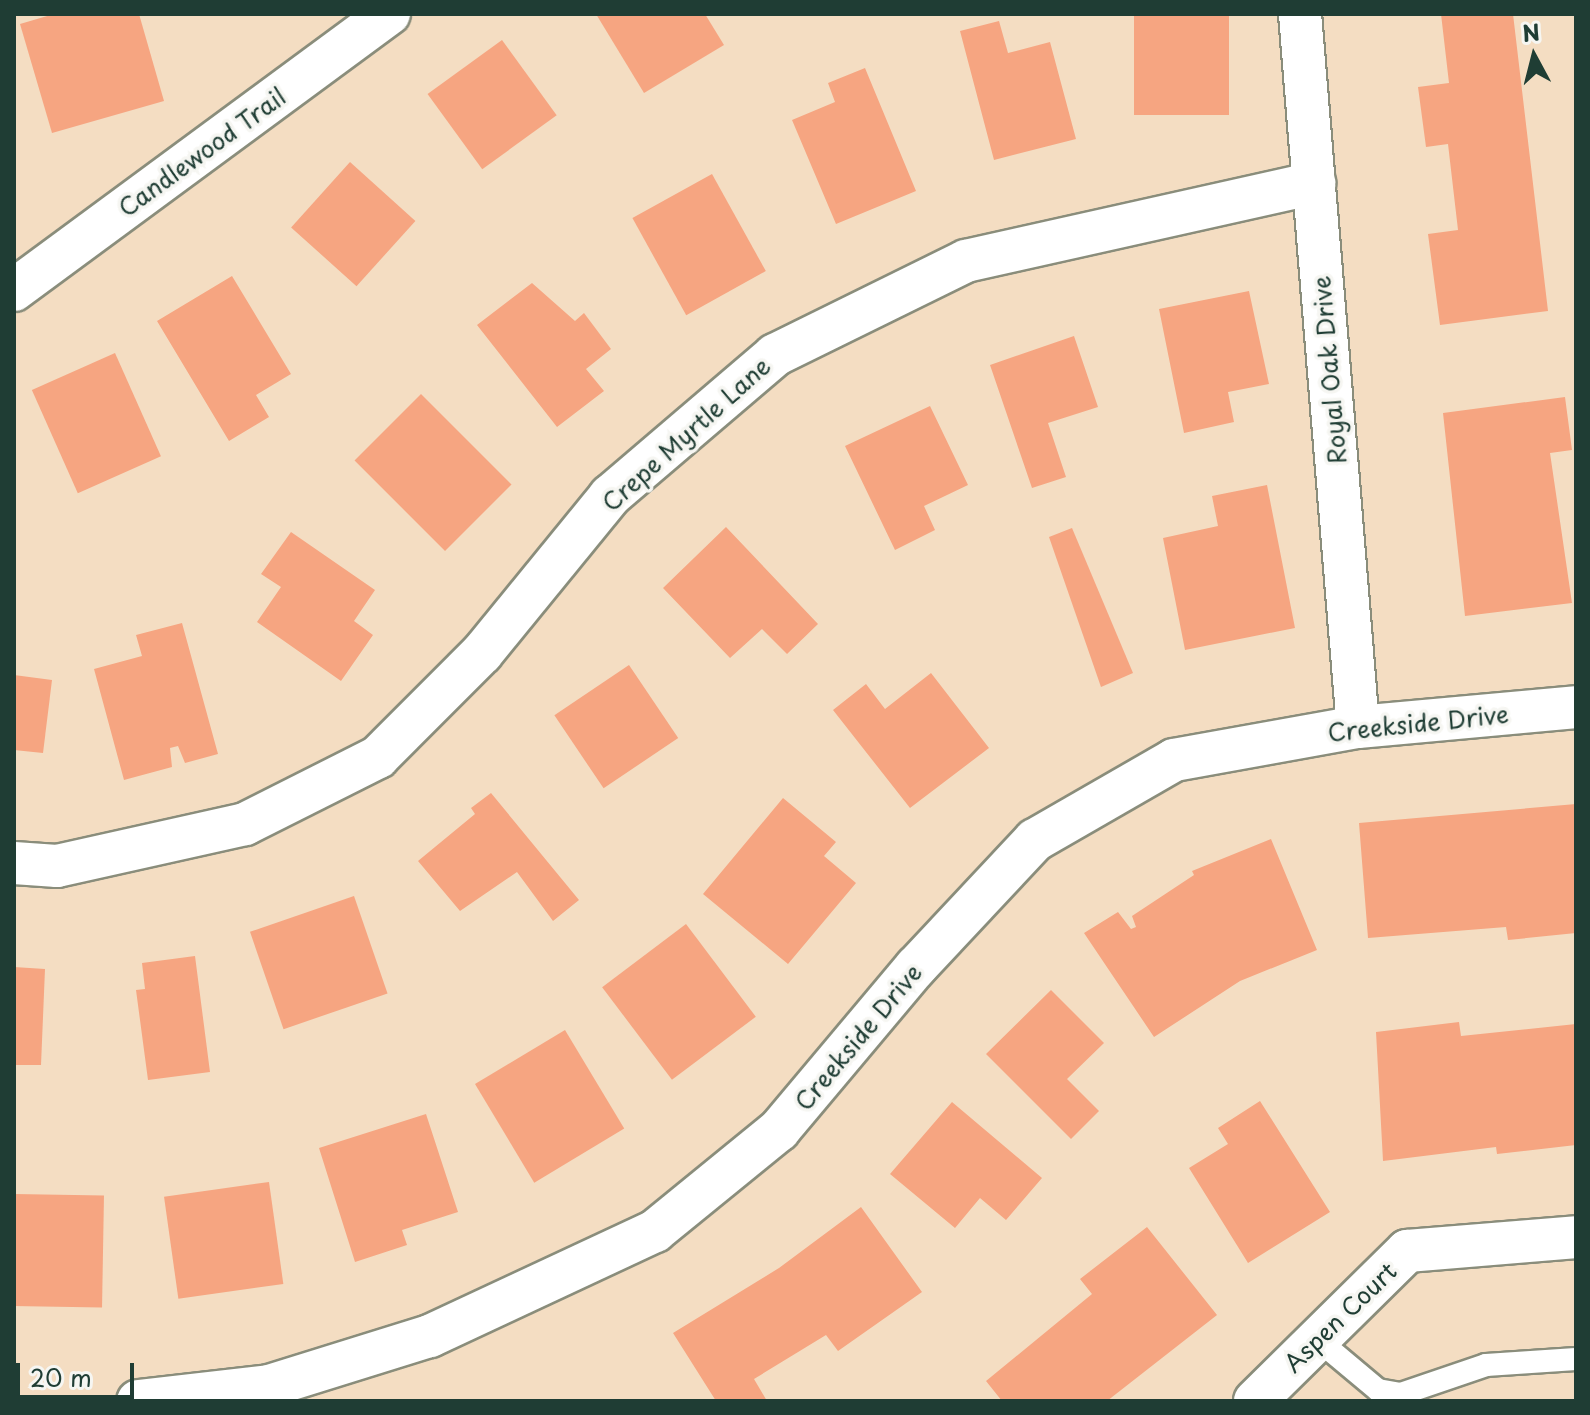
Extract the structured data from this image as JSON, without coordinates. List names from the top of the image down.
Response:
{
  "streets": {
    "street": [
      "Candlewood Trail",
      "Royal Oak Drive",
      "Crepe Myrtle Lane",
      "Creekside Drive",
      "Aspen Court"
    ]
  },
  "crossings": [
    ["Royal Oak Drive", "Crepe Myrtle Lane"],
    ["Royal Oak Drive", "Creekside Drive"]
  ],
  "scale_bar": "20 m",
  "north": "top"
}
